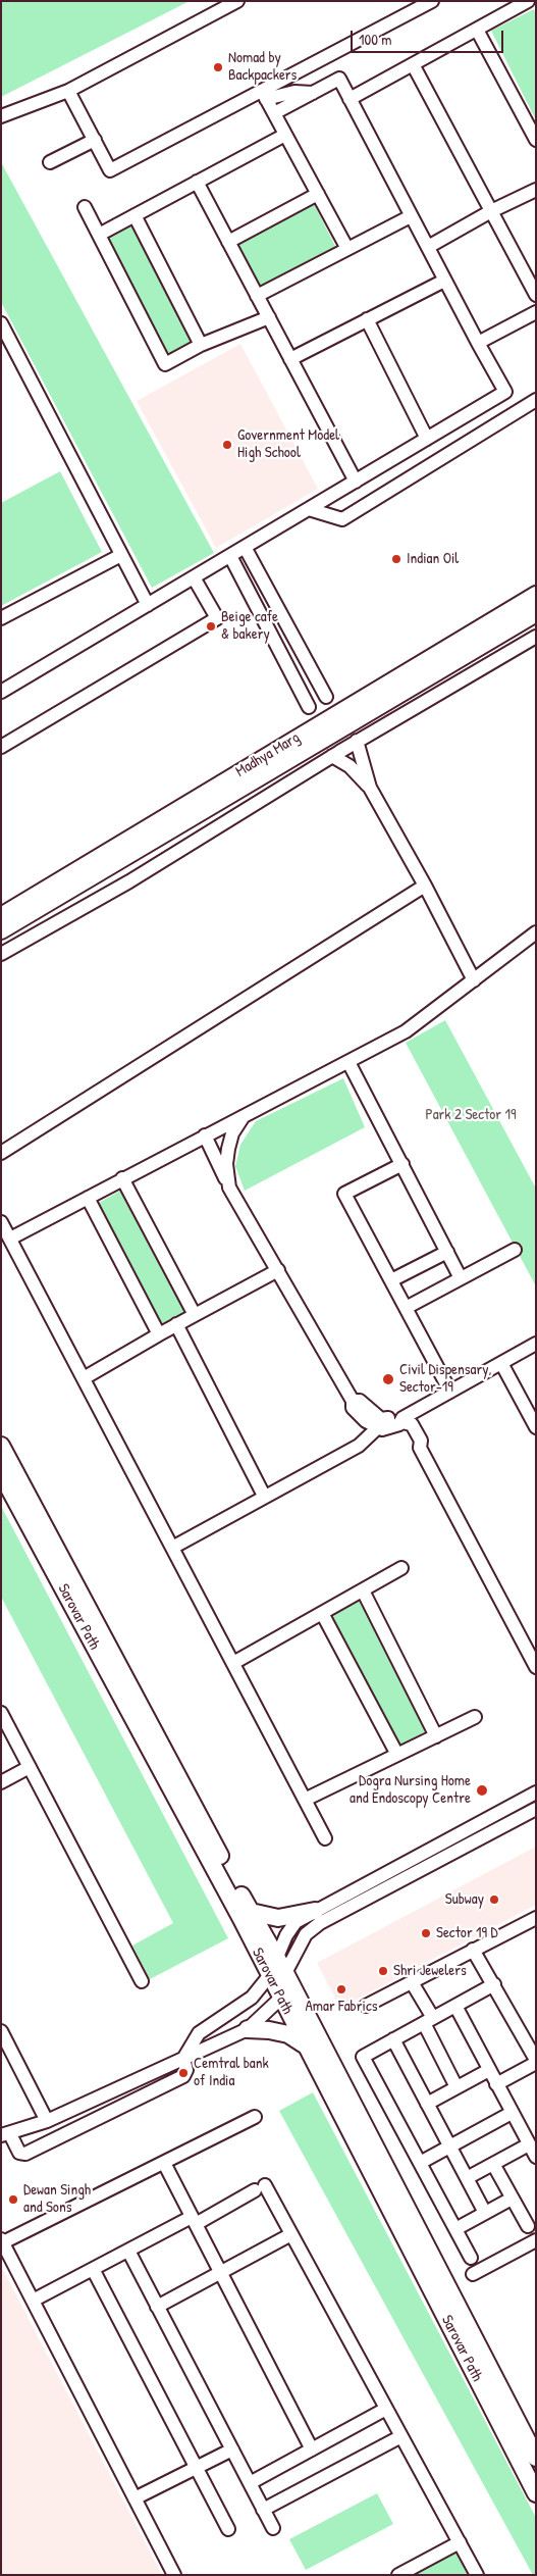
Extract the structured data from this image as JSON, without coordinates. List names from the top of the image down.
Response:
{
  "streets": {
    "main road": ["Madhya Marg", "Sarovar Path"]
  },
  "parks": ["Park 2 Sector 19"],
  "places": [
    "Nomad by Backpackers",
    "Government Model High School",
    "Indian Oil",
    "Beige cafe & bakery",
    "Civil Dispensary, Sector-19",
    "Dogra Nursing Home and Endoscopy Centre",
    "Subway",
    "Sector 19 D",
    "Shri Jewelers",
    "Amar Fabrics",
    "Cemtral bank of India",
    "Dewan Singh and Sons"
  ],
  "scale_bar": "100 m"
}
